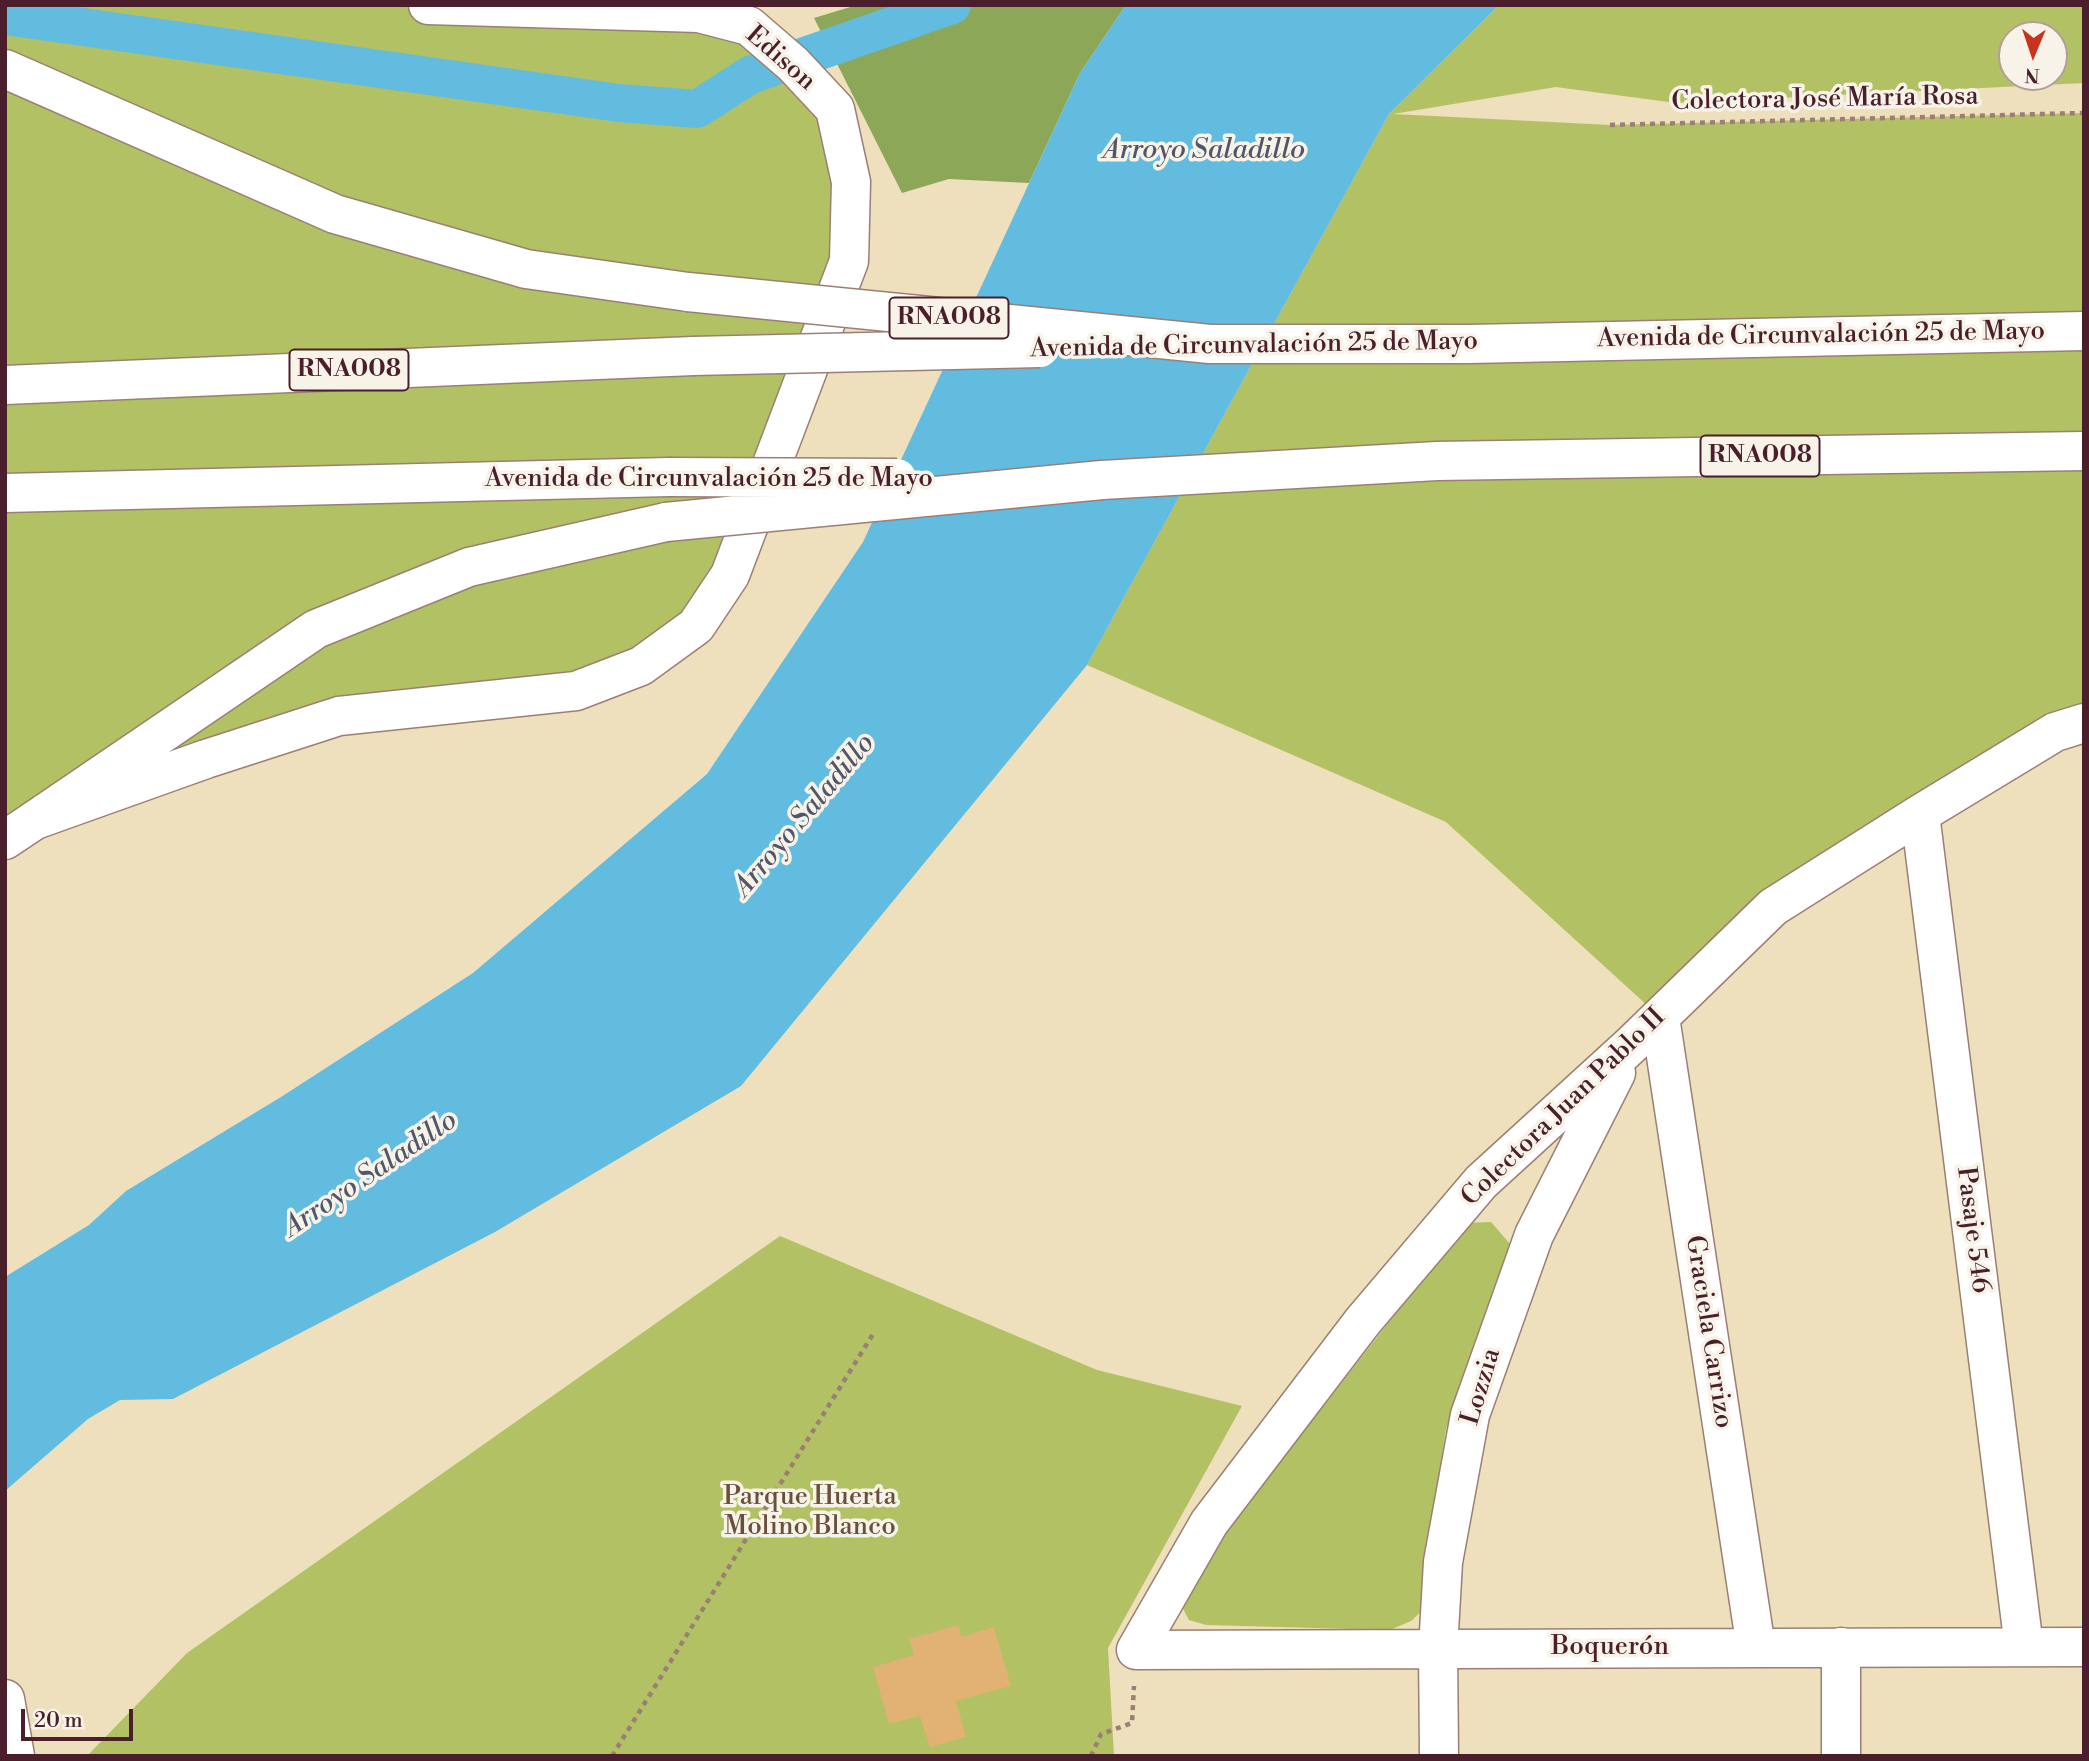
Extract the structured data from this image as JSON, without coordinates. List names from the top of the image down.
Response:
{
  "streets": {
    "main road": [
      "Edison",
      "RNA008",
      "Avenida de Circunvalación 25 de Mayo",
      "Colectora Juan Pablo II",
      "Pasaje 546",
      "Graciela Carrizo",
      "Lozzia",
      "Boquerón"
    ],
    "path": ["Colectora José María Rosa"]
  },
  "crossings": [
    ["RNA008", "Avenida de Circunvalación 25 de Mayo"],
    ["Colectora Juan Pablo II", "Pasaje 546"],
    ["Colectora Juan Pablo II", "Graciela Carrizo"],
    ["Colectora Juan Pablo II", "Lozzia"],
    ["Colectora Juan Pablo II", "Boquerón"],
    ["Pasaje 546", "Boquerón"],
    ["Graciela Carrizo", "Boquerón"],
    ["Lozzia", "Boquerón"]
  ],
  "water": ["Arroyo Saladillo"],
  "parks": ["Parque Huerta Molino Blanco"],
  "scale_bar": "20 m",
  "north": "bottom"
}
